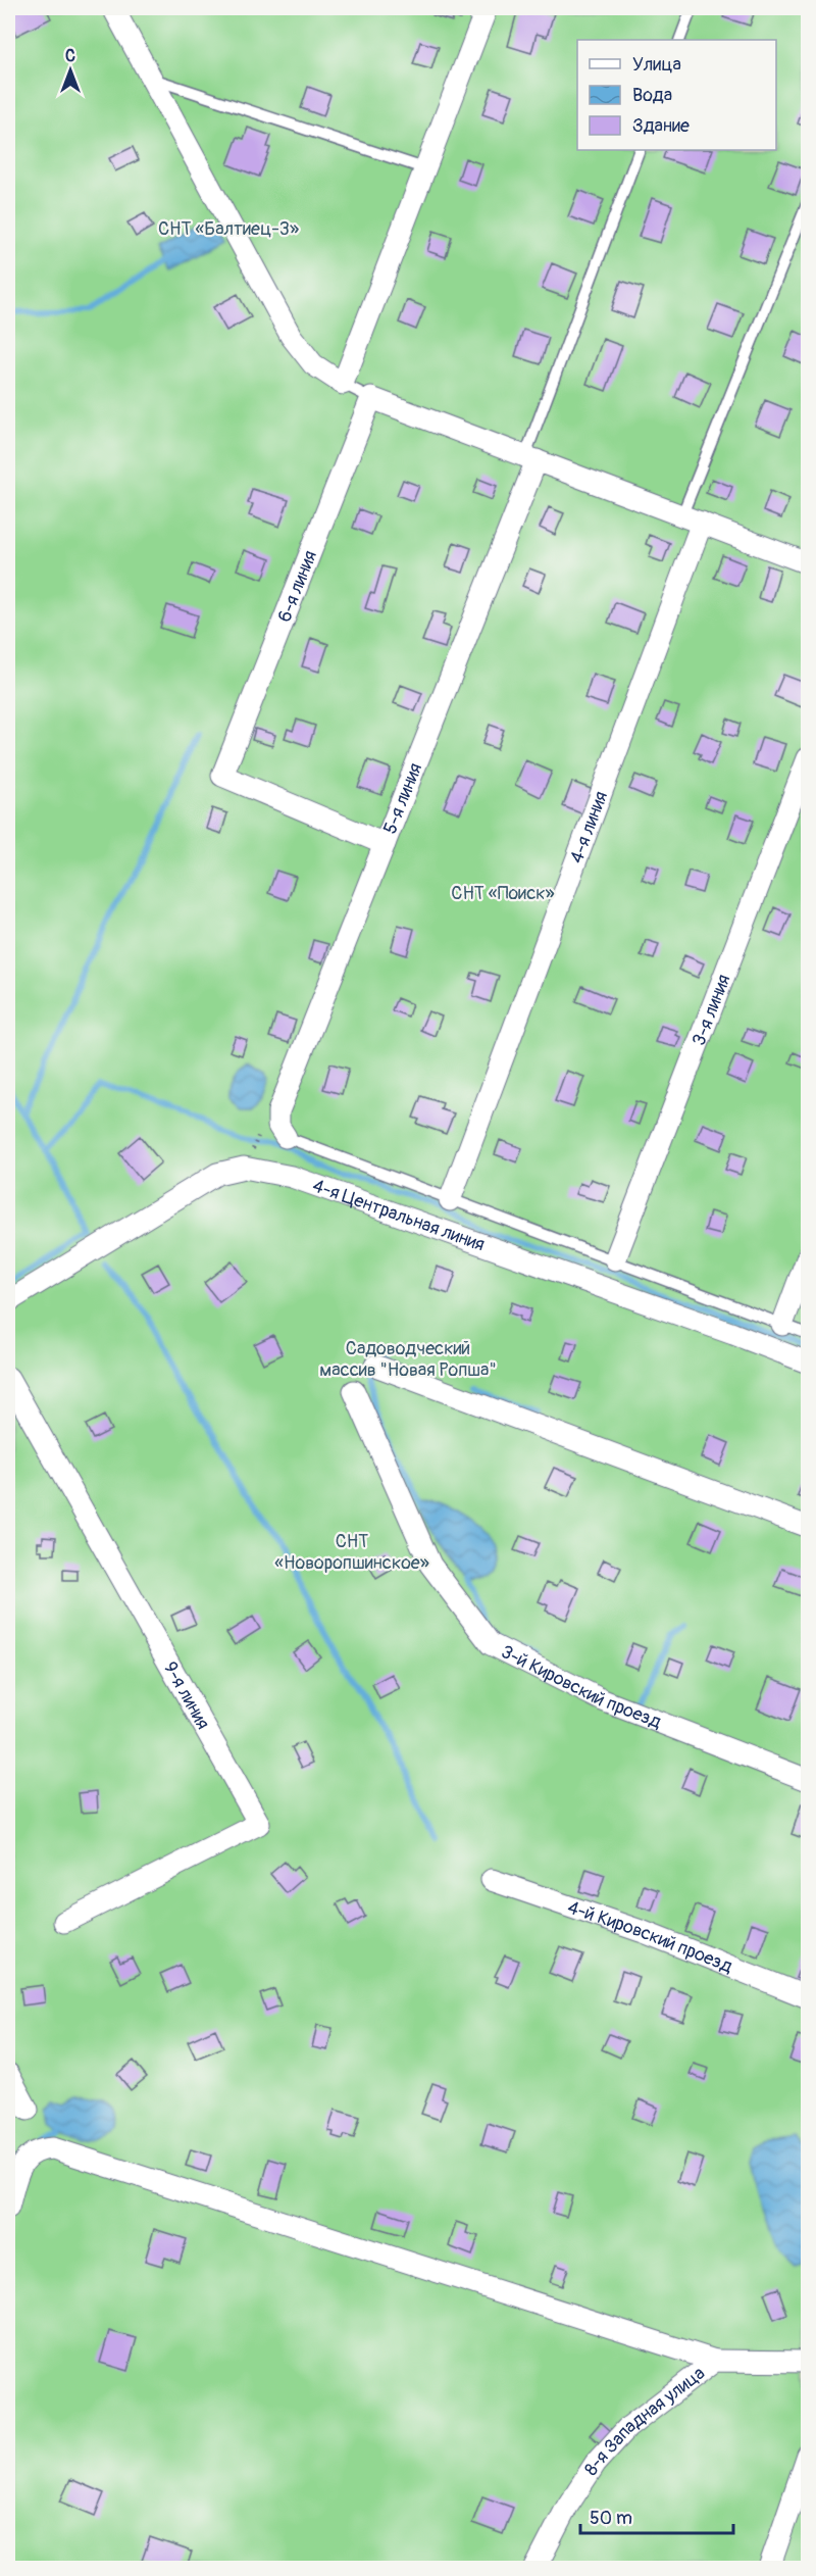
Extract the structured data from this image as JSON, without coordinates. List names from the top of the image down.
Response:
{
  "streets": {
    "street": [
      "6-я линия",
      "5-я линия",
      "4-я линия",
      "3-я линия",
      "4-я Центральная линия",
      "3-й Кировский проезд",
      "9-я линия",
      "4-й Кировский проезд",
      "8-я Западная улица"
    ]
  },
  "crossings": [
    ["6-я линия", "5-я линия"]
  ],
  "parks": [
    "СНТ «Балтиец-3»",
    "СНТ «Поиск»",
    "Садоводческий массив \"Новая Ропша\"",
    "СНТ «Новоропшинское»"
  ],
  "legend": ["Улица", "Вода", "Здание"],
  "scale_bar": "50 m",
  "north": "top"
}
